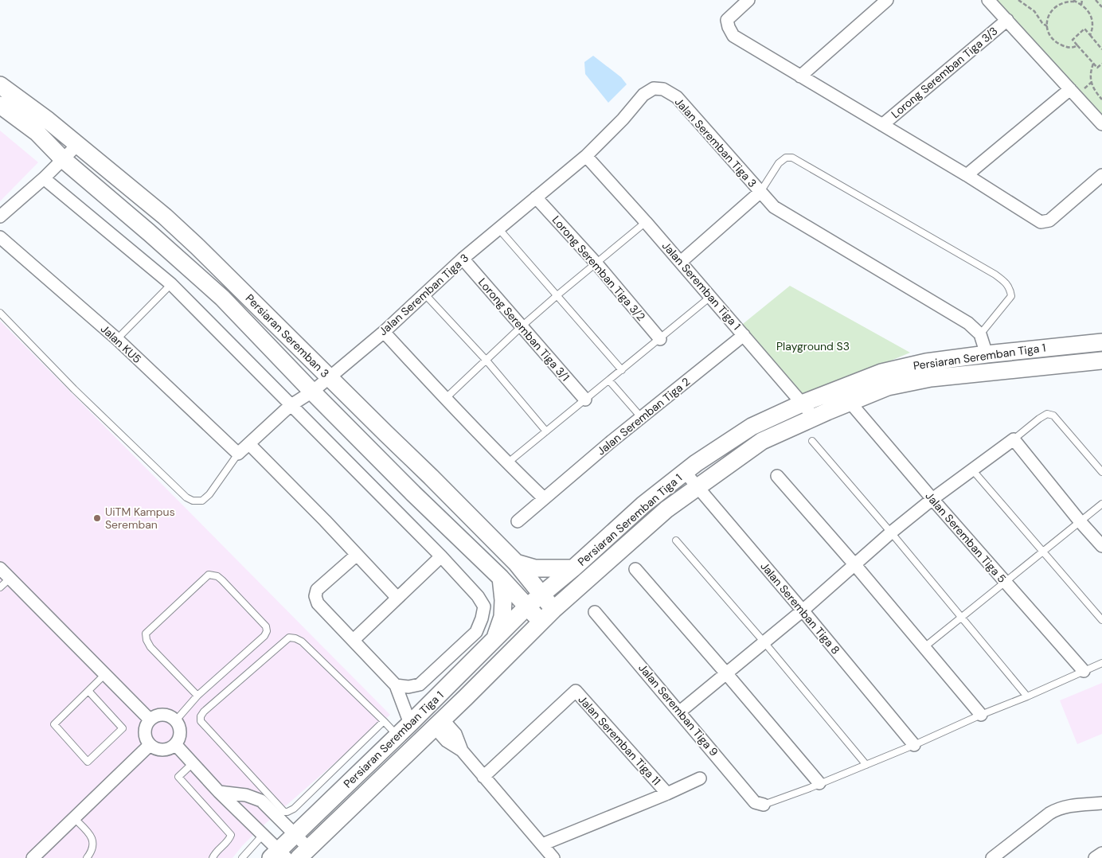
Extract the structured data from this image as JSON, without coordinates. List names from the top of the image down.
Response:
{
  "streets": {
    "main road": ["Persiaran Seremban 3", "Persiaran Seremban Tiga 1"],
    "street": [
      "Lorong Seremban Tiga 3/3",
      "Jalan Seremban Tiga 3",
      "Lorong Seremban Tiga 3/2",
      "Jalan Seremban Tiga 1",
      "Lorong Seremban Tiga 3/1",
      "Jalan KU5",
      "Jalan Seremban Tiga 2",
      "Jalan Seremban Tiga 5",
      "Jalan Seremban Tiga 8",
      "Jalan Seremban Tiga 9",
      "Jalan Seremban Tiga 11"
    ]
  },
  "crossings": [
    ["Jalan Seremban Tiga 3", "Lorong Seremban Tiga 3/2"],
    ["Jalan Seremban Tiga 3", "Jalan Seremban Tiga 1"],
    ["Jalan Seremban Tiga 3", "Lorong Seremban Tiga 3/1"],
    ["Jalan Seremban Tiga 3", "Persiaran Seremban 3"],
    ["Jalan Seremban Tiga 3", "Jalan KU5"],
    ["Jalan Seremban Tiga 1", "Persiaran Seremban Tiga 1"],
    ["Jalan Seremban Tiga 1", "Jalan Seremban Tiga 2"],
    ["Persiaran Seremban 3", "Persiaran Seremban Tiga 1"],
    ["Persiaran Seremban Tiga 1", "Jalan Seremban Tiga 5"],
    ["Persiaran Seremban Tiga 1", "Jalan Seremban Tiga 8"]
  ],
  "parks": ["Playground S3"],
  "places": ["UiTM Kampus Seremban"]
}
